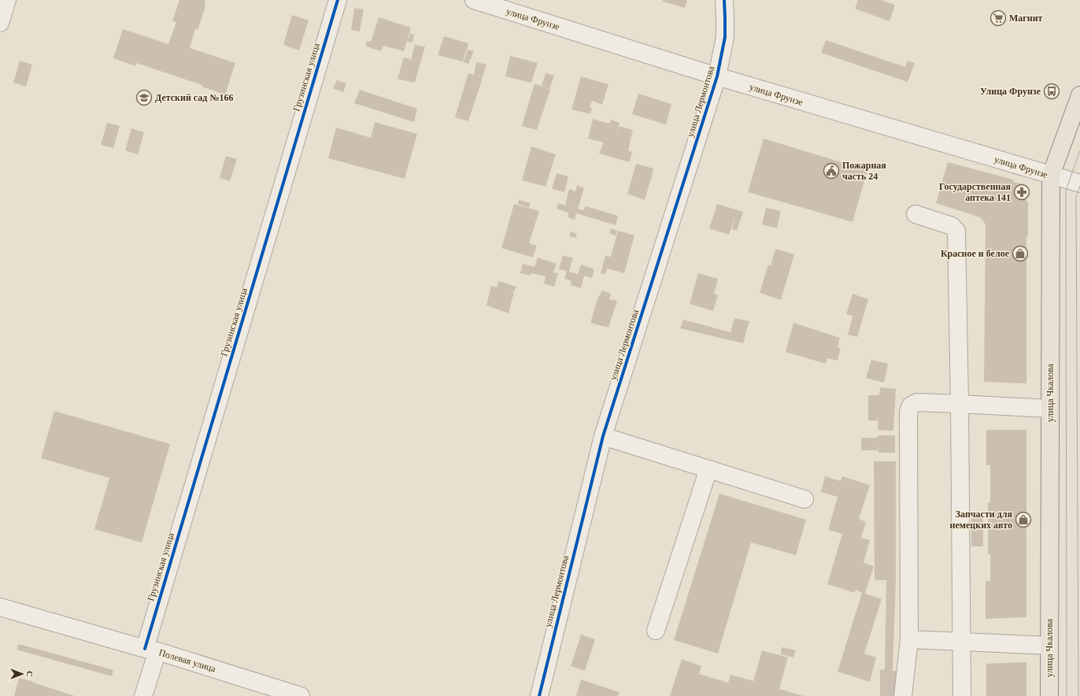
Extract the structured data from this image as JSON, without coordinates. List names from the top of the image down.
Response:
{
  "streets": {
    "main road": ["улица Чкалова"],
    "street": [
      "улица Фрунзе",
      "Грузинская улица",
      "улица Лермонтова",
      "Полевая улица"
    ]
  },
  "crossings": [
    ["улица Фрунзе", "улица Лермонтова"],
    ["улица Фрунзе", "улица Чкалова"],
    ["Грузинская улица", "Полевая улица"]
  ],
  "places": {
    "supermarket": ["Магнит"],
    "bus stop": ["Улица Фрунзе"],
    "school or university": ["Детский сад №166"],
    "public building": ["Пожарная часть 24"],
    "pharmacy": ["Государственная аптека 141"],
    "shop": ["Красное и белое", "Запчасти для немецких авто"]
  },
  "north": "right"
}
